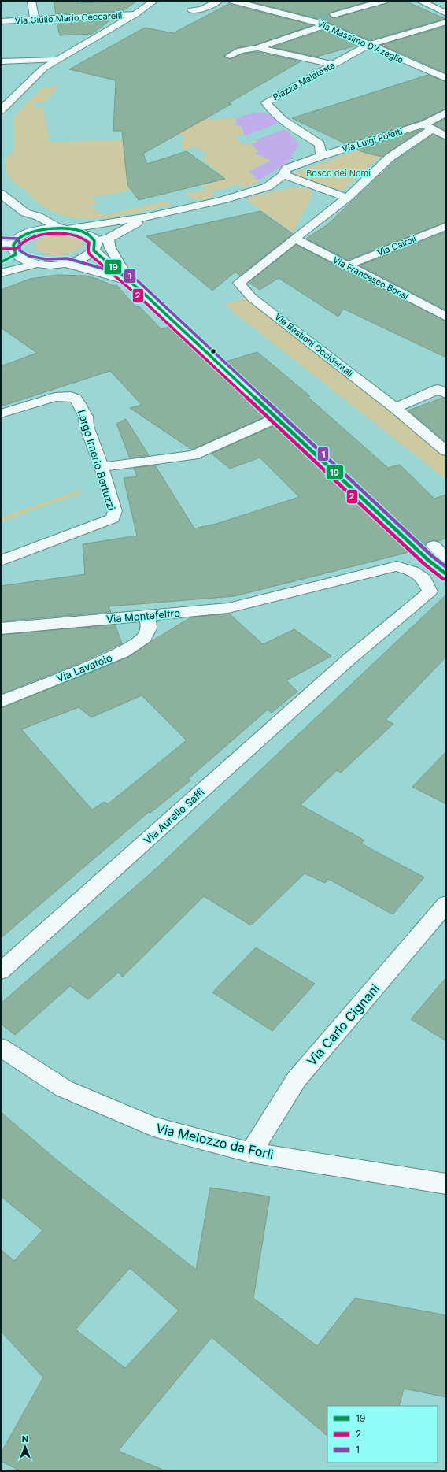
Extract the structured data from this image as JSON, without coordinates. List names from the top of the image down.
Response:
{
  "streets": {
    "street": [
      "Via Giulio Mario Ceccarelli",
      "Via Massimo D'Azeglio",
      "Piazza Malatesta",
      "Via Luigi Poletti",
      "Via Cairoli",
      "Via Francesco Bonsi",
      "Via Bastioni Occidentali",
      "Largo Irnerio Bertuzzi",
      "Via Montefeltro",
      "Via Lavatoio",
      "Via Aurelio Saffi",
      "Via Carlo Cignani",
      "Via Melozzo da Forlì"
    ]
  },
  "crossings": [
    ["Via Massimo D'Azeglio", "Piazza Malatesta"],
    ["Piazza Malatesta", "Via Luigi Poletti"],
    ["Via Cairoli", "Via Francesco Bonsi"],
    ["Via Francesco Bonsi", "Via Bastioni Occidentali"],
    ["Via Montefeltro", "Via Lavatoio"],
    ["Via Montefeltro", "Via Aurelio Saffi"],
    ["Via Carlo Cignani", "Via Melozzo da Forlì"]
  ],
  "parks": ["Bosco dei Nomi"],
  "lines": ["transit line 19", "transit line 2", "transit line 1"],
  "legend": ["19", "2", "1"],
  "north": "top"
}
